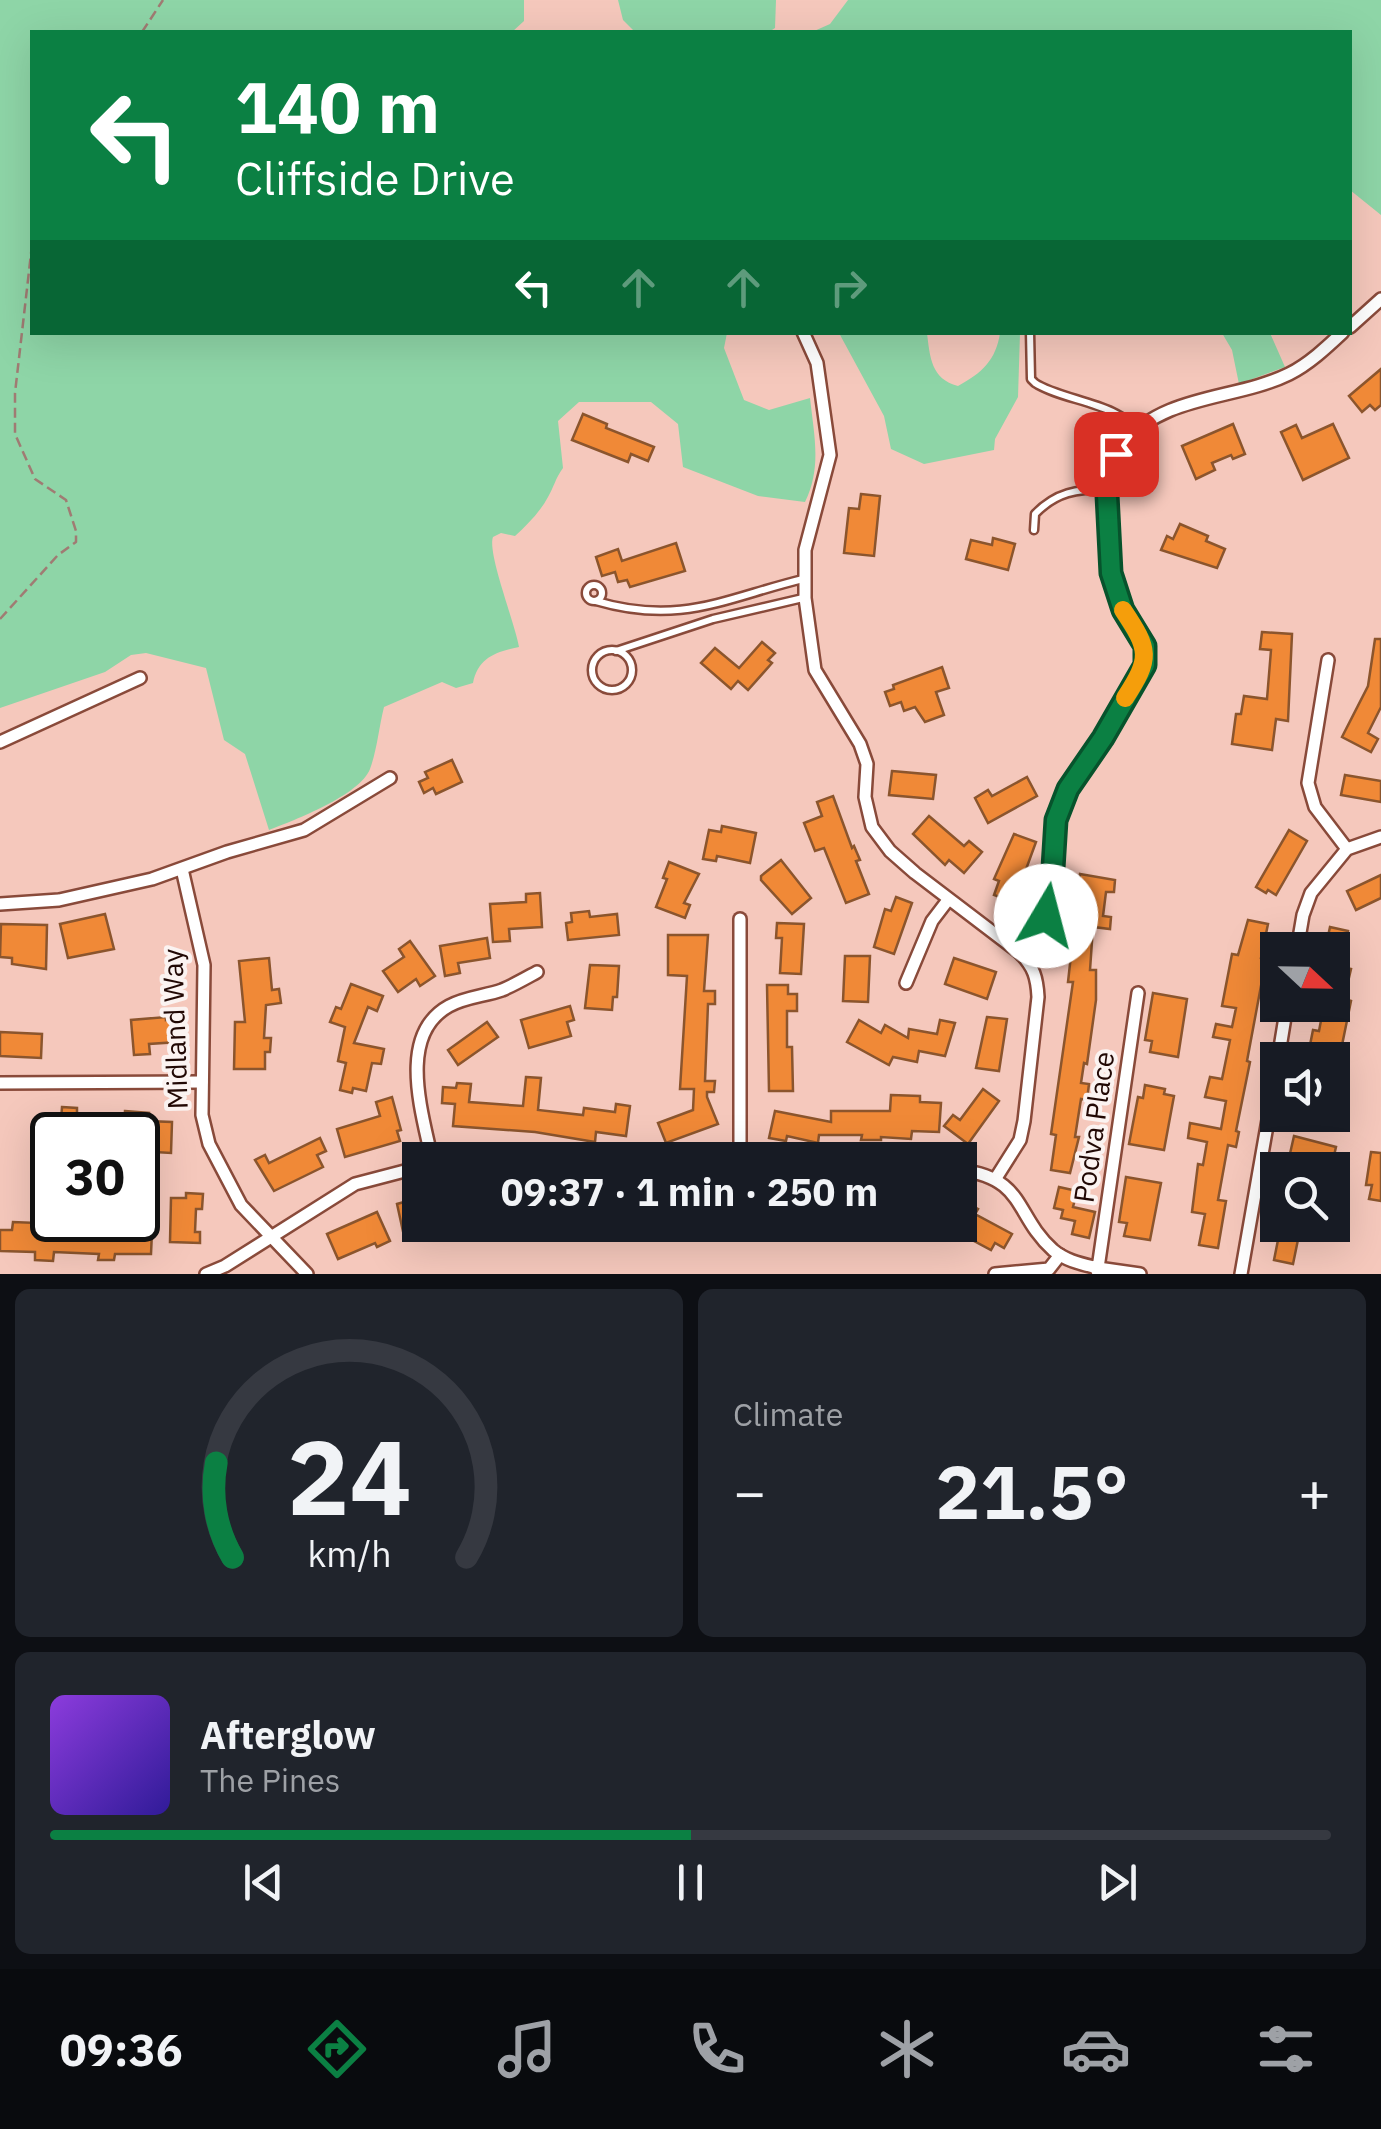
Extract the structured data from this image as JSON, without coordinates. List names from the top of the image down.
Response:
{
  "streets": {
    "street": ["Midland Way", "Podva Place"]
  },
  "north": "right",
  "page": {
    "turn": ["140 m", "Cliffside Drive"],
    "limit": "30",
    "trip": "09:37 · 1 min · 250 m",
    "tile": "Climate",
    "heat": ["−", "21.5°", "+"],
    "song": ["Afterglow", "The Pines"],
    "tabs": "09:36",
    "gauge": ["24", "km/h"]
  }
}
